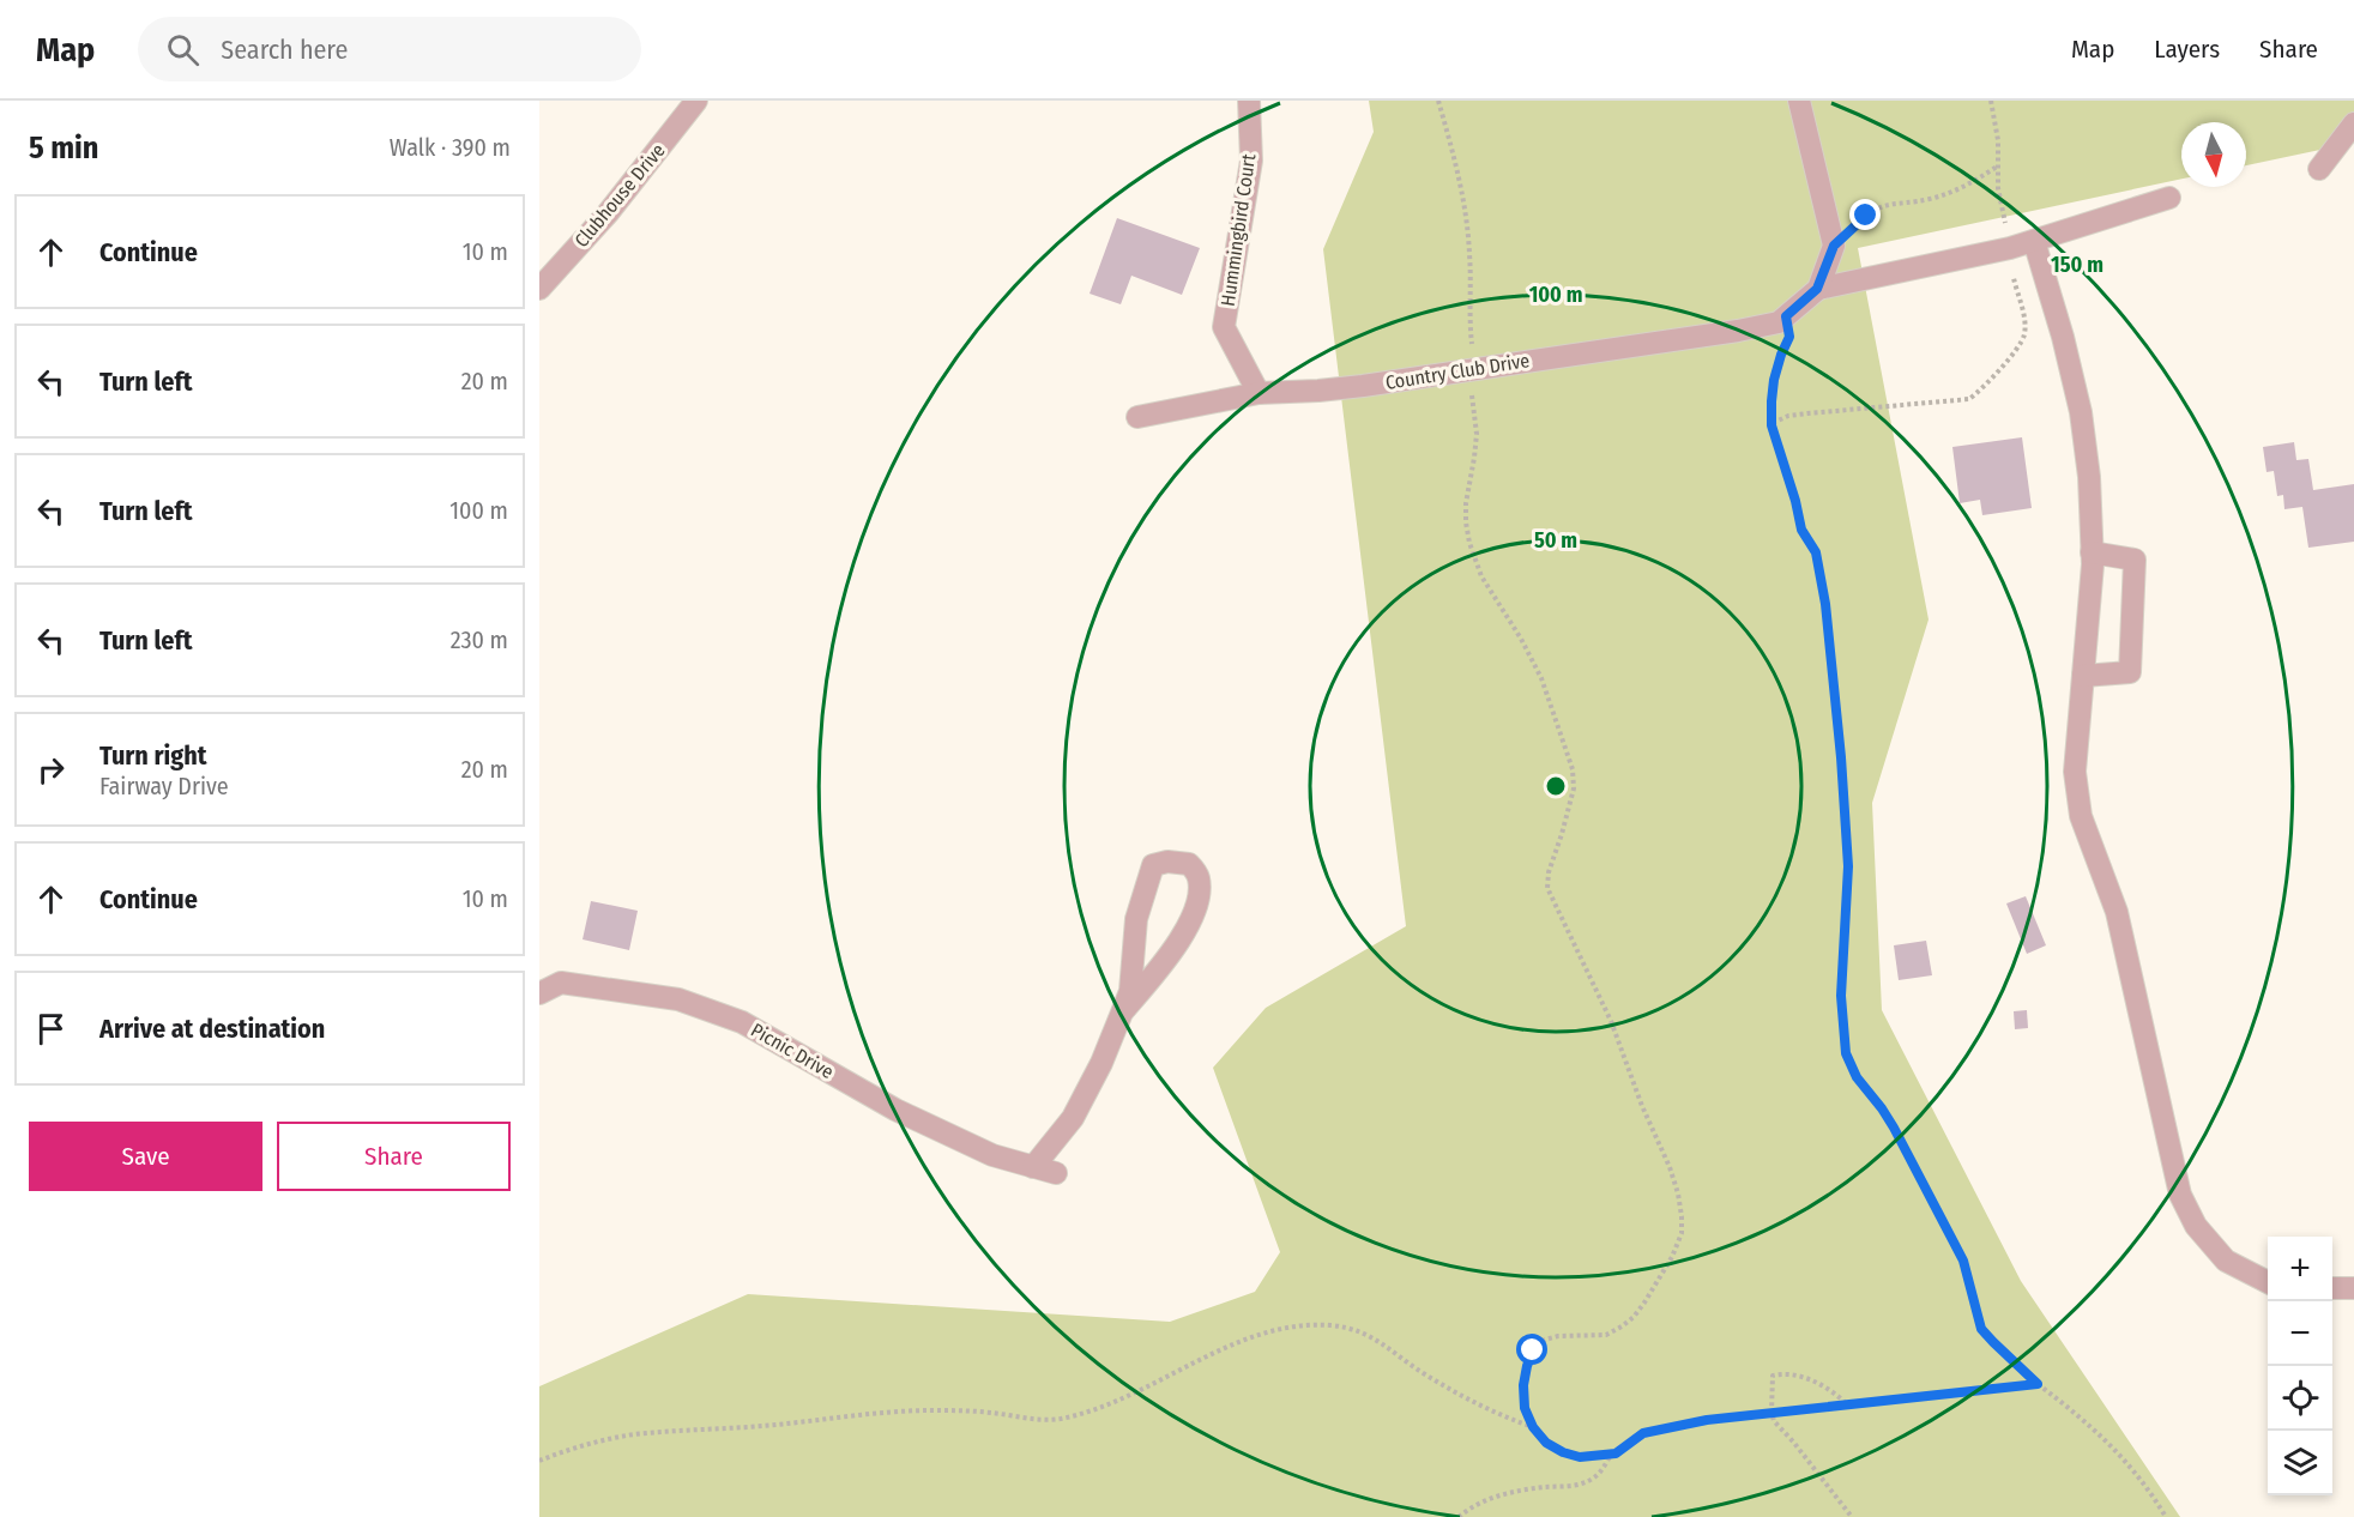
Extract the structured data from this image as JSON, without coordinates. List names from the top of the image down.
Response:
{
  "streets": {
    "street": [
      "Clubhouse Drive",
      "Hummingbird Court",
      "Country Club Drive",
      "Picnic Drive"
    ]
  },
  "crossings": [
    ["Hummingbird Court", "Country Club Drive"]
  ],
  "north": "bottom",
  "page": {
    "header": "Map",
    "search": "Search here",
    "nav": ["Map", "Layers", "Share"],
    "heading": ["5 min", "Walk · 390 m"],
    "list": [
      ["Continue", "10 m"],
      ["Turn left", "20 m"],
      ["Turn left", "100 m"],
      ["Turn left", "230 m"],
      ["Turn right", "Fairway Drive", "20 m"],
      ["Continue", "10 m"],
      "Arrive at destination"
    ],
    "buttons": ["Save", "Share"],
    "map_buttons": ["+", "−"]
  },
  "rings": ["150 m", "100 m", "50 m"]
}
